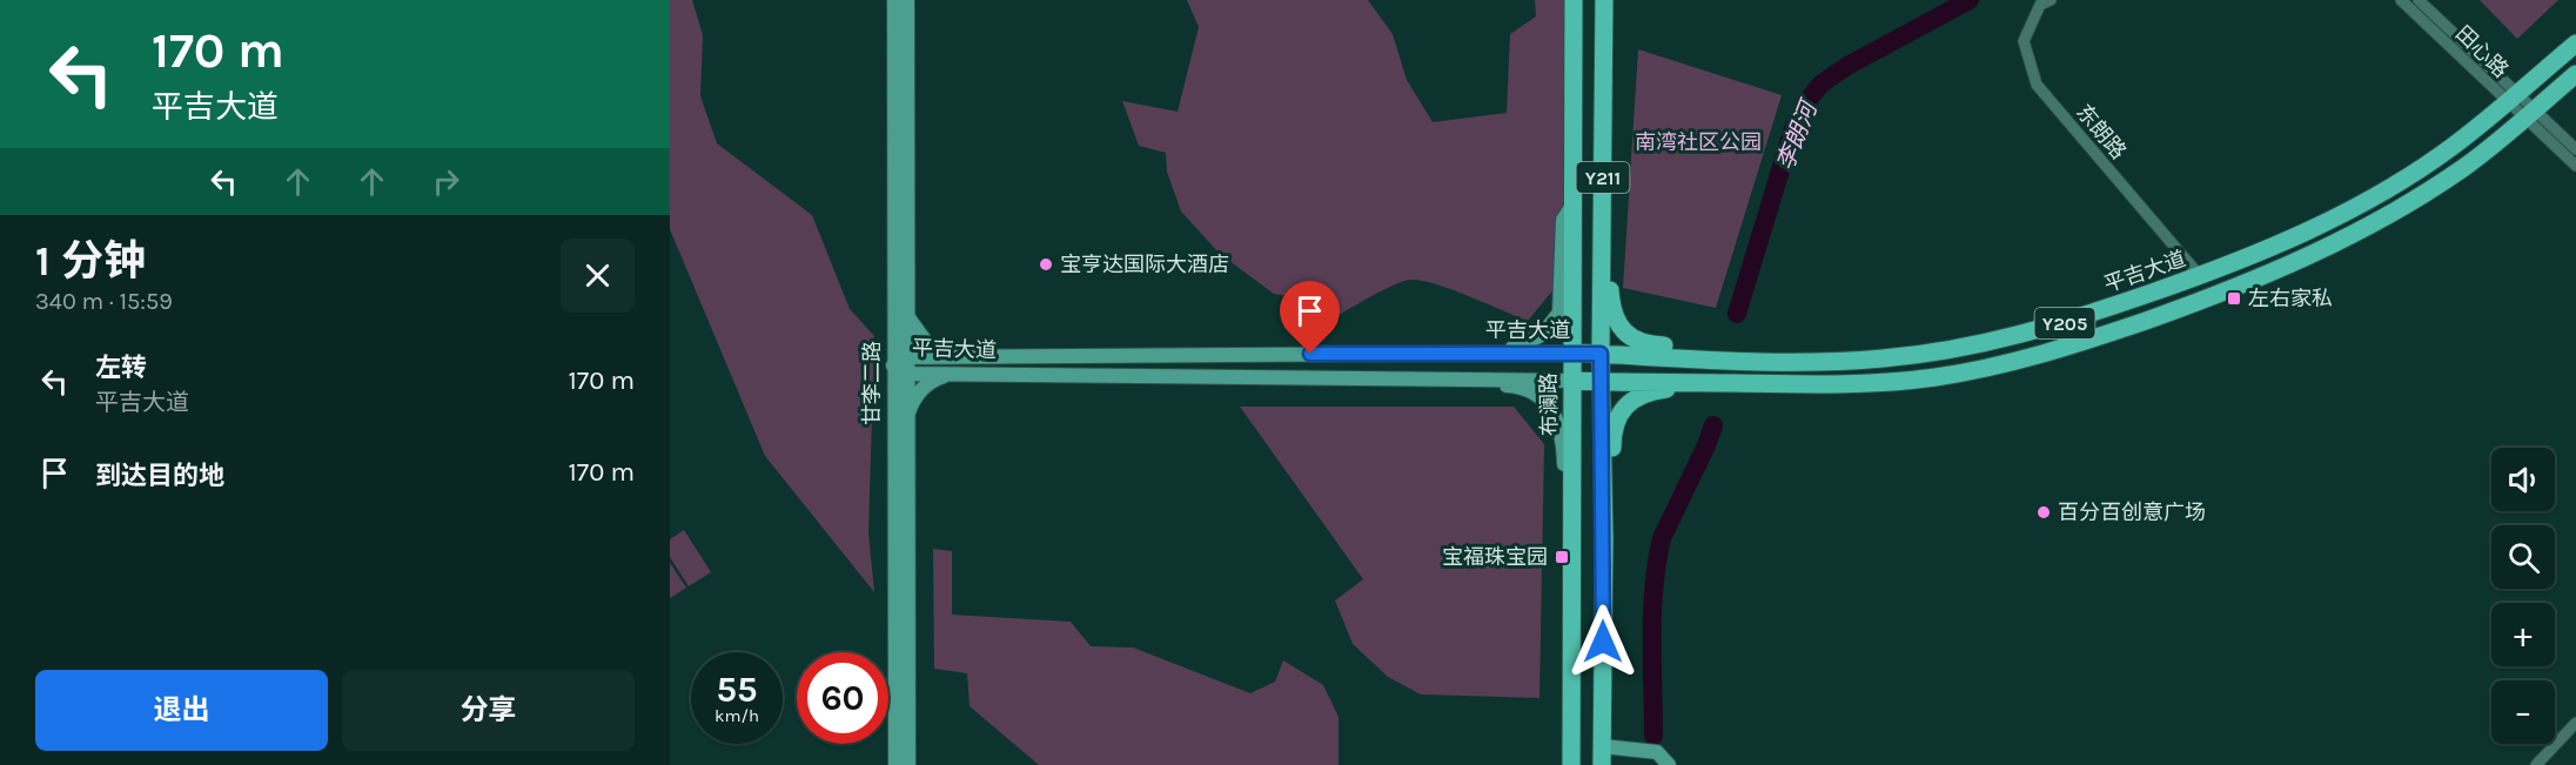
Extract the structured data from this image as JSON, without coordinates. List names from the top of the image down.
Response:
{
  "streets": {
    "main road": [
      "Y211",
      "平吉大道",
      "Y205",
      "布澜路"
    ],
    "street": ["田心路", "东朗路", "甘李二路"]
  },
  "crossings": [
    ["田心路", "平吉大道"],
    ["东朗路", "平吉大道"],
    ["Y211", "平吉大道"],
    ["平吉大道", "甘李二路"],
    ["平吉大道", "布澜路"]
  ],
  "water": ["李朗河"],
  "parks": ["南湾社区公园"],
  "places": {
    "other": ["宝亨达国际大酒店", "百分百创意广场"],
    "transit": ["左右家私", "宝福珠宝园"]
  },
  "page": {
    "turn": ["170 m", "平吉大道"],
    "heading": ["1 分钟", "340 m · 15:59"],
    "list": [
      {
        "name": "左转",
        "note": "平吉大道",
        "value": "170 m"
      },
      {
        "name": "到达目的地",
        "value": "170 m"
      }
    ],
    "map_buttons": ["+", "−"],
    "speed": "55 km/h",
    "limit": "60",
    "buttons": ["退出", "分享"]
  }
}
